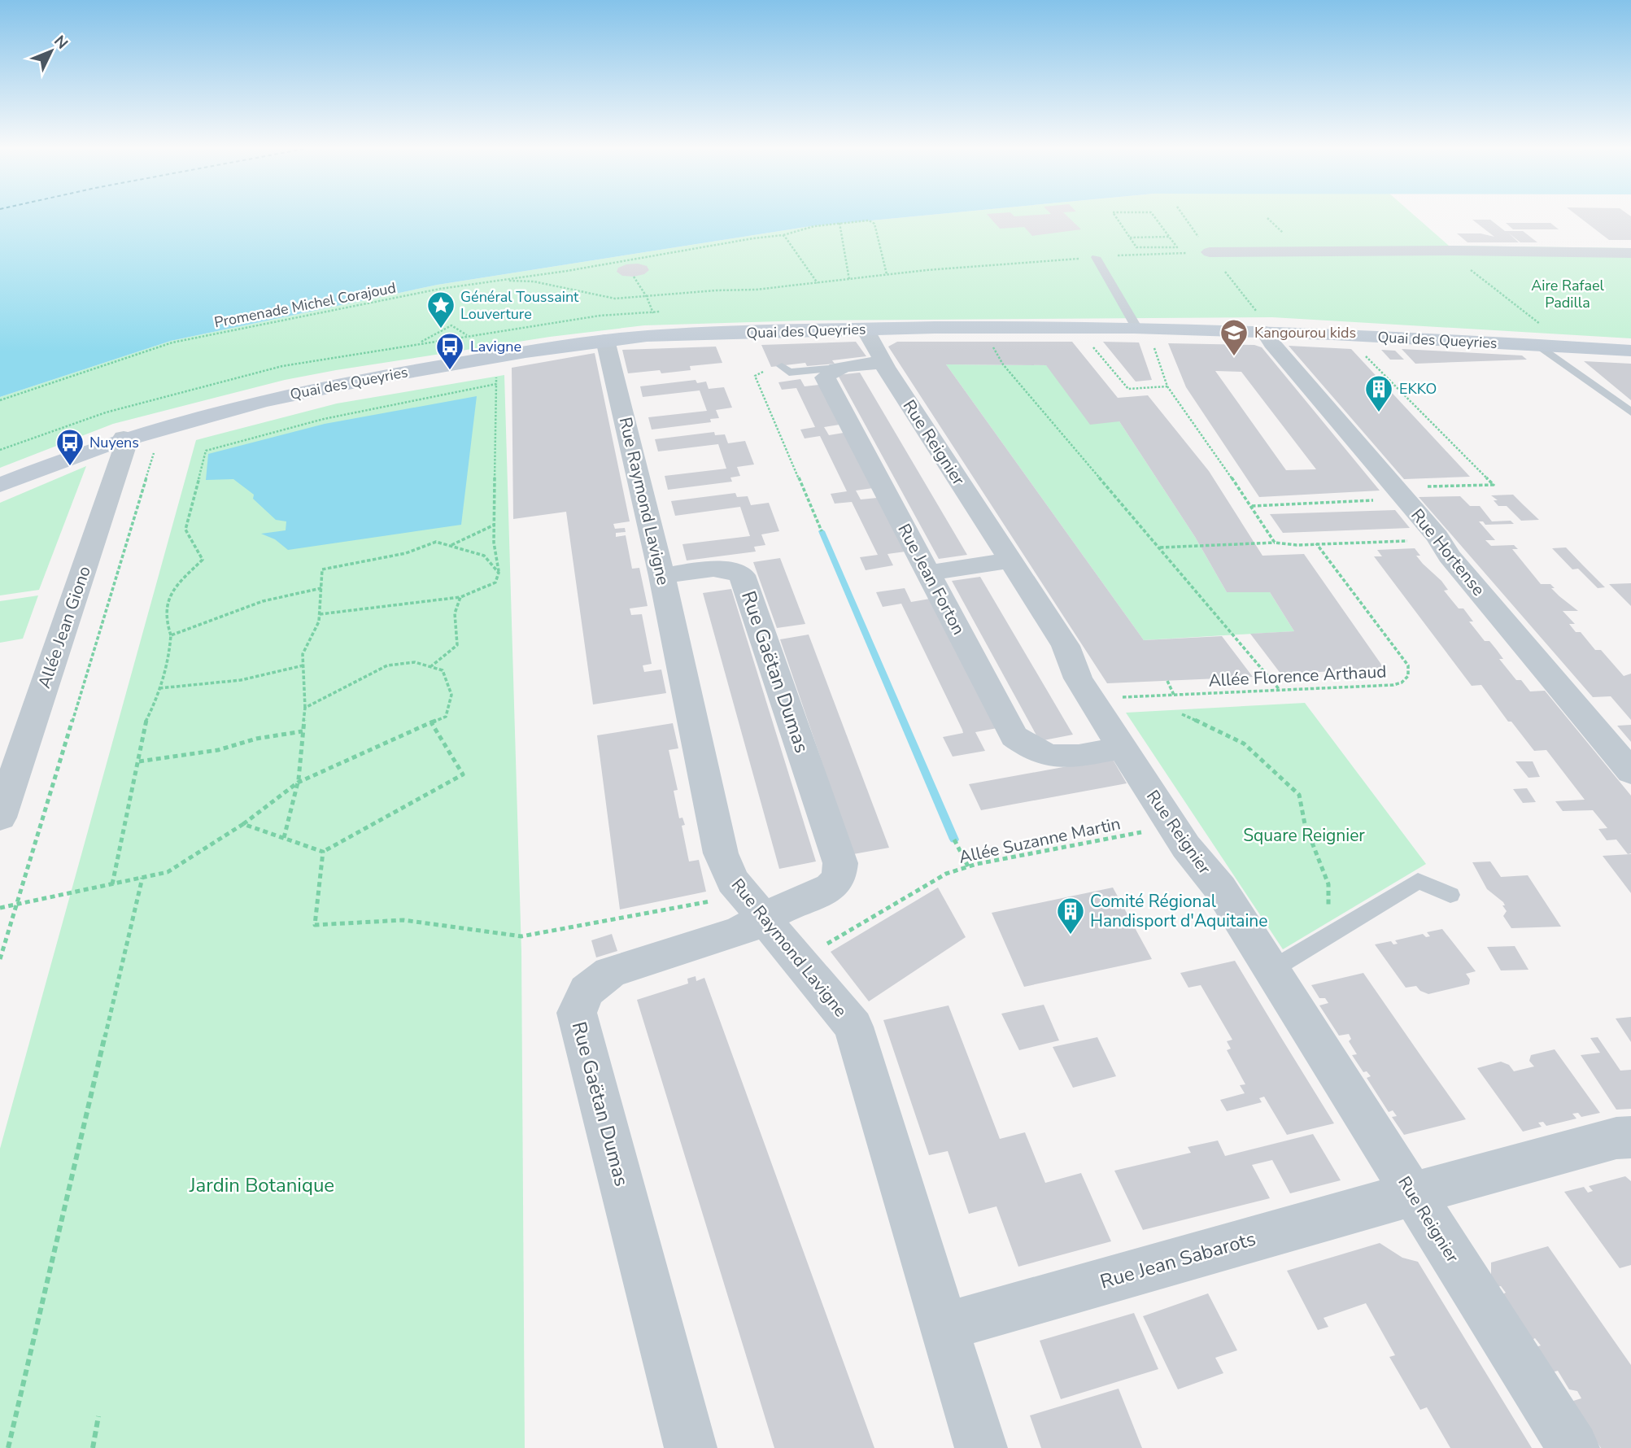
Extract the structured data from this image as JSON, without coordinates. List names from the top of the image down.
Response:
{
  "streets": {
    "main road": ["Quai des Queyries"],
    "street": [
      "Rue Reignier",
      "Rue Raymond Lavigne",
      "Rue Hortense",
      "Rue Jean Forton",
      "Allée Jean Giono",
      "Rue Gaëtan Dumas",
      "Rue Jean Sabarots"
    ],
    "path": ["Promenade Michel Corajoud", "Allée Florence Arthaud", "Allée Suzanne Martin"]
  },
  "crossings": [
    ["Quai des Queyries", "Rue Reignier"],
    ["Quai des Queyries", "Rue Raymond Lavigne"],
    ["Quai des Queyries", "Rue Hortense"],
    ["Quai des Queyries", "Allée Jean Giono"],
    ["Rue Reignier", "Rue Jean Forton"],
    ["Rue Reignier", "Allée Florence Arthaud"],
    ["Rue Reignier", "Allée Suzanne Martin"],
    ["Rue Reignier", "Rue Jean Sabarots"],
    ["Rue Raymond Lavigne", "Rue Gaëtan Dumas"],
    ["Rue Raymond Lavigne", "Allée Suzanne Martin"],
    ["Rue Raymond Lavigne", "Rue Jean Sabarots"]
  ],
  "parks": ["Aire Rafael Padilla", "Square Reignier", "Jardin Botanique"],
  "places": {
    "place": ["Général Toussaint Louverture"],
    "school or university": ["Kangourou kids"],
    "bus stop": ["Lavigne", "Nuyens"],
    "building": ["EKKO", "Comité Régional Handisport d'Aquitaine"]
  },
  "north": "top right"
}
